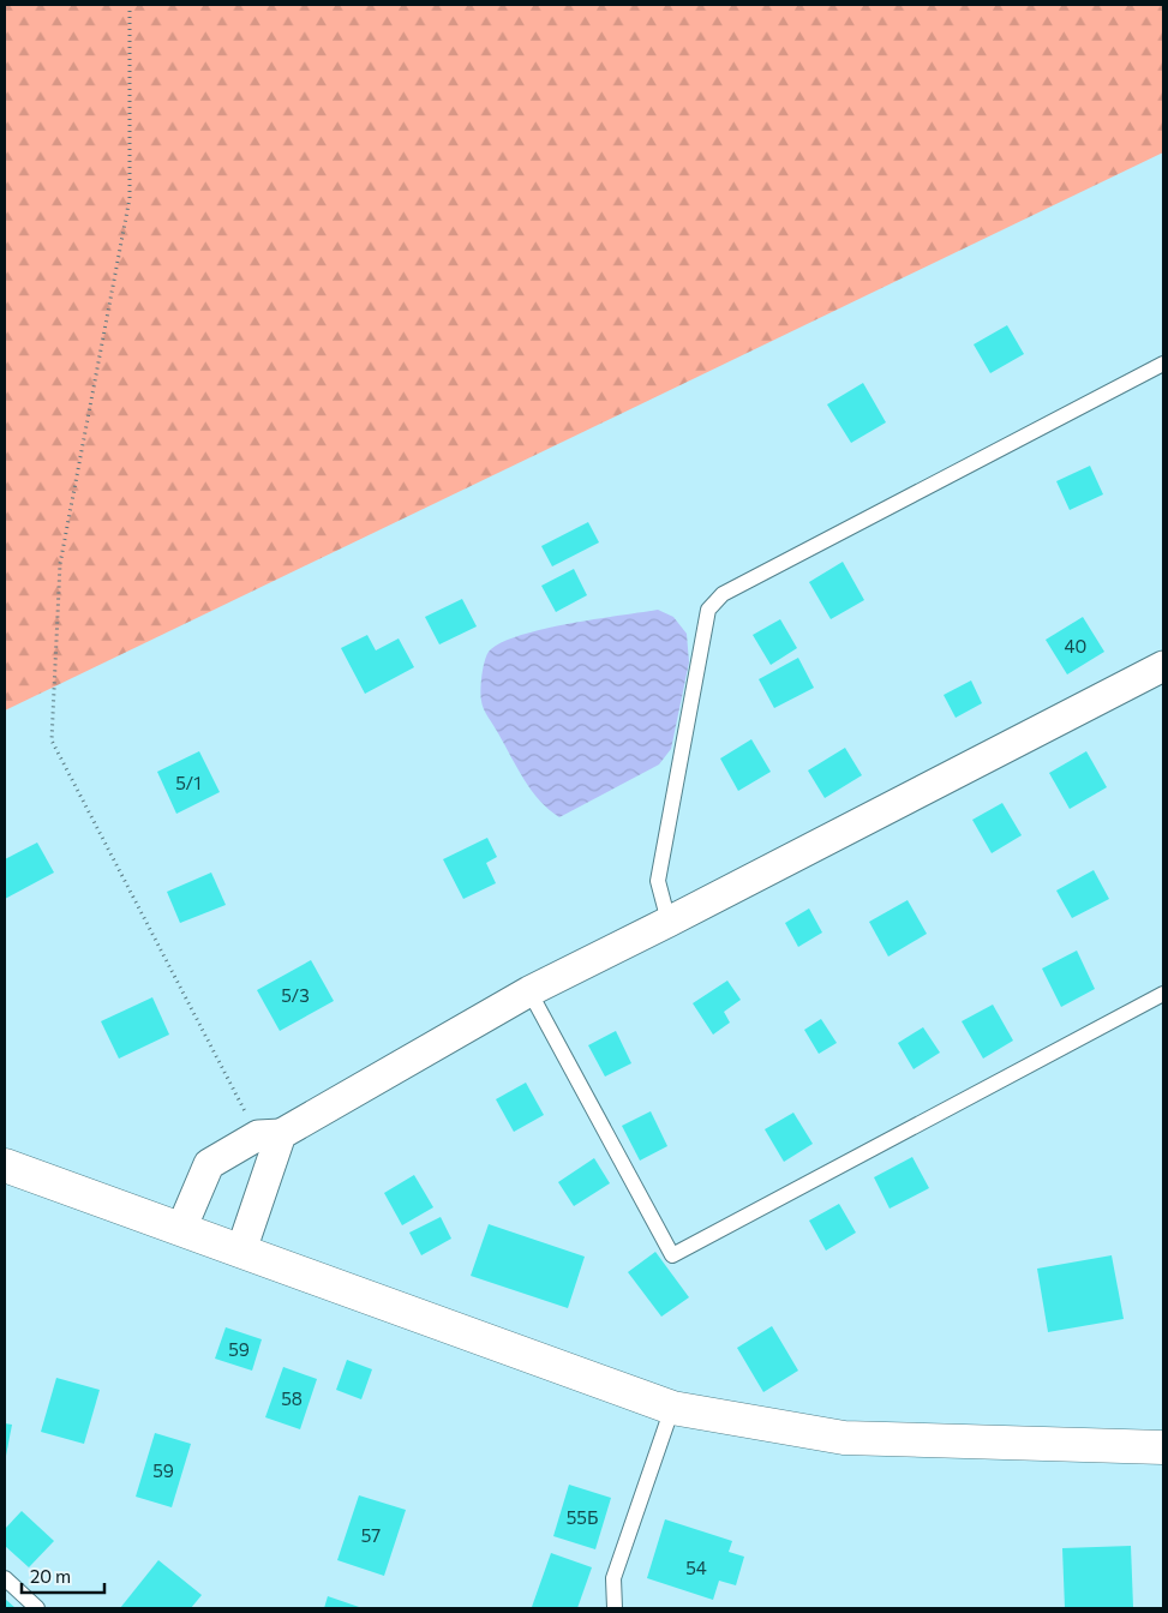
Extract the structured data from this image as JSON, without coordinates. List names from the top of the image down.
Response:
{
  "house_numbers": [
    "40",
    "5/1",
    "5/3",
    "59",
    "58",
    "59",
    "55Б",
    "57",
    "54"
  ],
  "scale_bar": "20 m"
}
